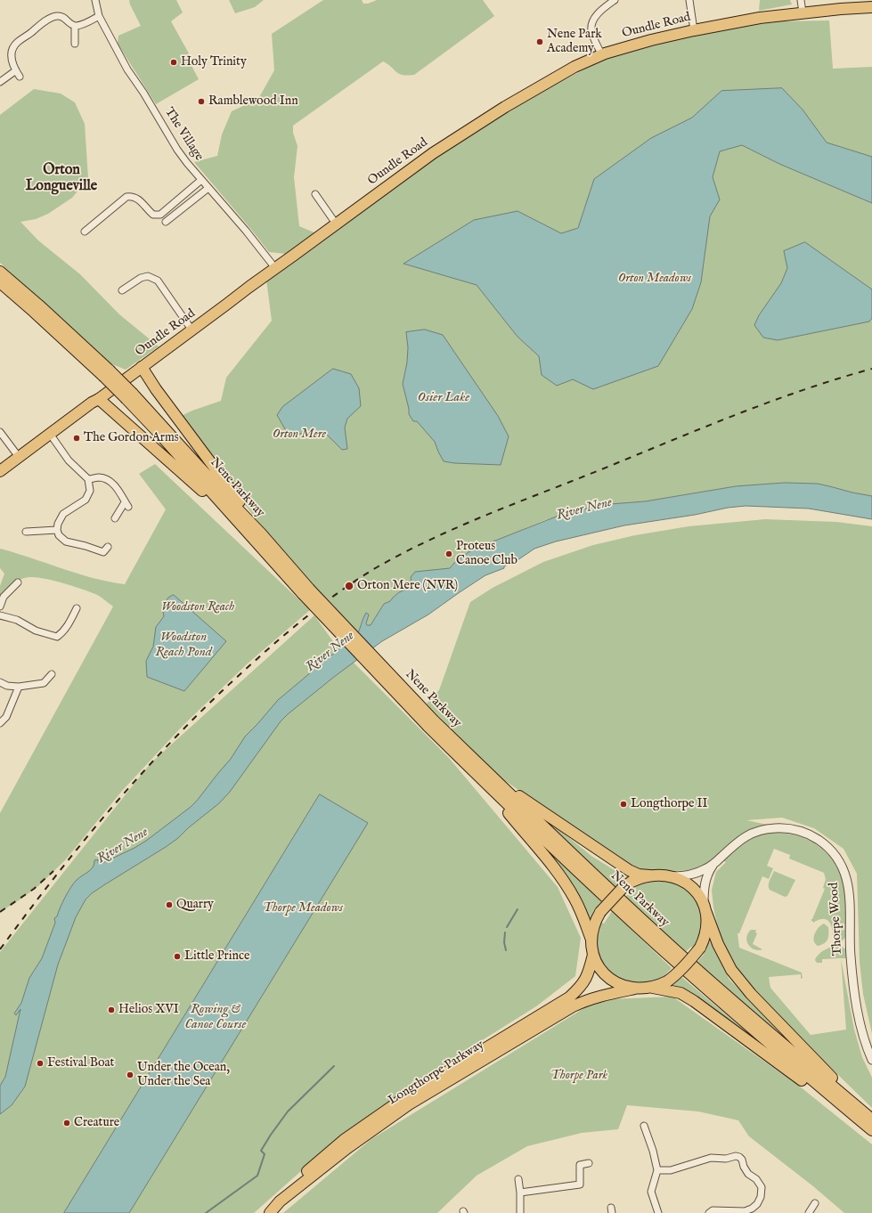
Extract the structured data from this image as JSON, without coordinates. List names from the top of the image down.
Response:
{
  "streets": {
    "main road": ["Oundle Road", "Nene Parkway", "Longthorpe Parkway"],
    "street": ["The Village", "Thorpe Wood"]
  },
  "crossings": [
    ["Oundle Road", "The Village"],
    ["Thorpe Wood", "Longthorpe Parkway"]
  ],
  "districts": ["Orton Longueville"],
  "water": [
    "Osier Lake",
    "River Nene",
    "Woodston Reach Pond",
    "Rowing & Canoe Course"
  ],
  "parks": [
    "Orton Meadows",
    "Orton Mere",
    "Woodston Reach",
    "Thorpe Meadows",
    "Thorpe Park"
  ],
  "places": [
    "Nene Park Academy",
    "Holy Trinity",
    "Ramblewood Inn",
    "The Gordon Arms",
    "Proteus Canoe Club",
    "Orton Mere (NVR)",
    "Longthorpe II",
    "Quarry",
    "Little Prince",
    "Helios XVI",
    "Festival Boat",
    "Under the Ocean, Under the Sea",
    "Creature"
  ]
}
